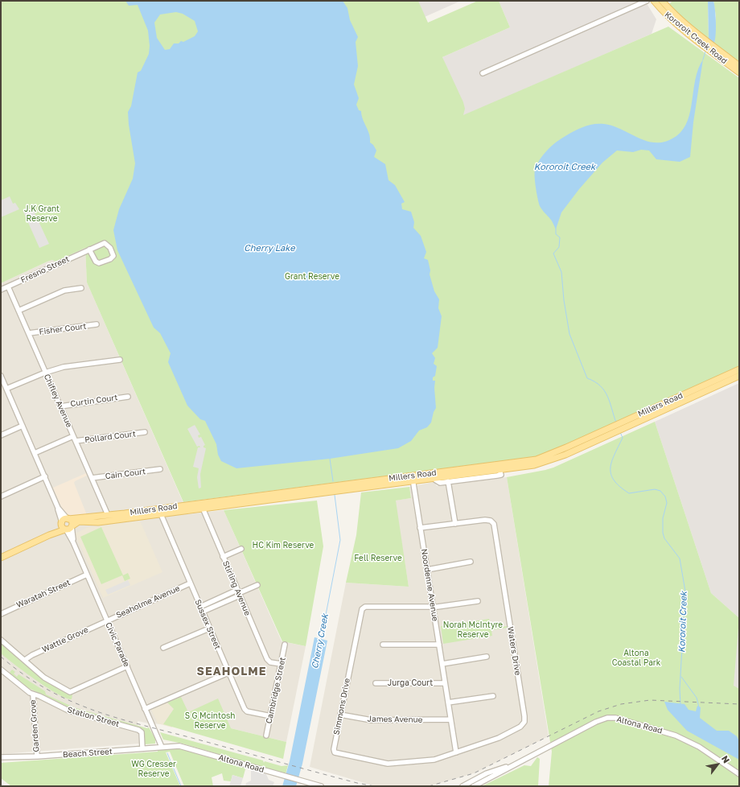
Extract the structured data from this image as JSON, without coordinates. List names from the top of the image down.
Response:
{
  "streets": {
    "main road": ["Kororoit Creek Road", "Millers Road"],
    "street": [
      "Fresno Street",
      "Fisher Court",
      "Chifley Avenue",
      "Curtin Court",
      "Pollard Court",
      "Cain Court",
      "Noordenne Avenue",
      "Stirling Avenue",
      "Waratah Street",
      "Seaholme Avenue",
      "Sussex Street",
      "Wattle Grove",
      "Civic Parade",
      "Waters Drive",
      "Jurga Court",
      "Cambridge Street",
      "Simmons Drive",
      "Station Street",
      "James Avenue",
      "Altona Road",
      "Garden Grove",
      "Beach Street"
    ]
  },
  "crossings": [
    ["Fresno Street", "Chifley Avenue"],
    ["Fisher Court", "Chifley Avenue"],
    ["Chifley Avenue", "Curtin Court"],
    ["Chifley Avenue", "Millers Road"],
    ["Chifley Avenue", "Pollard Court"],
    ["Chifley Avenue", "Cain Court"],
    ["Millers Road", "Noordenne Avenue"],
    ["Millers Road", "Stirling Avenue"],
    ["Millers Road", "Sussex Street"],
    ["Millers Road", "Civic Parade"],
    ["Noordenne Avenue", "Waters Drive"],
    ["Noordenne Avenue", "Jurga Court"],
    ["Noordenne Avenue", "Simmons Drive"],
    ["Noordenne Avenue", "James Avenue"],
    ["Stirling Avenue", "Cambridge Street"],
    ["Waratah Street", "Civic Parade"],
    ["Seaholme Avenue", "Sussex Street"],
    ["Seaholme Avenue", "Wattle Grove"],
    ["Seaholme Avenue", "Civic Parade"],
    ["Sussex Street", "Cambridge Street"],
    ["Wattle Grove", "Civic Parade"],
    ["Civic Parade", "Altona Road"],
    ["Civic Parade", "Beach Street"],
    ["Waters Drive", "Simmons Drive"],
    ["Simmons Drive", "James Avenue"],
    ["Station Street", "Garden Grove"],
    ["Station Street", "Beach Street"],
    ["Altona Road", "Beach Street"],
    ["Garden Grove", "Beach Street"]
  ],
  "districts": ["SEAHOLME"],
  "water": ["Kororoit Creek", "Cherry Lake", "Cherry Creek"],
  "parks": [
    "J.K Grant Reserve",
    "Grant Reserve",
    "HC Kim Reserve",
    "Fell Reserve",
    "Norah McIntyre Reserve",
    "Altona Coastal Park",
    "S G Mcintosh Reserve",
    "WG Cresser Reserve"
  ],
  "north": "top right"
}
